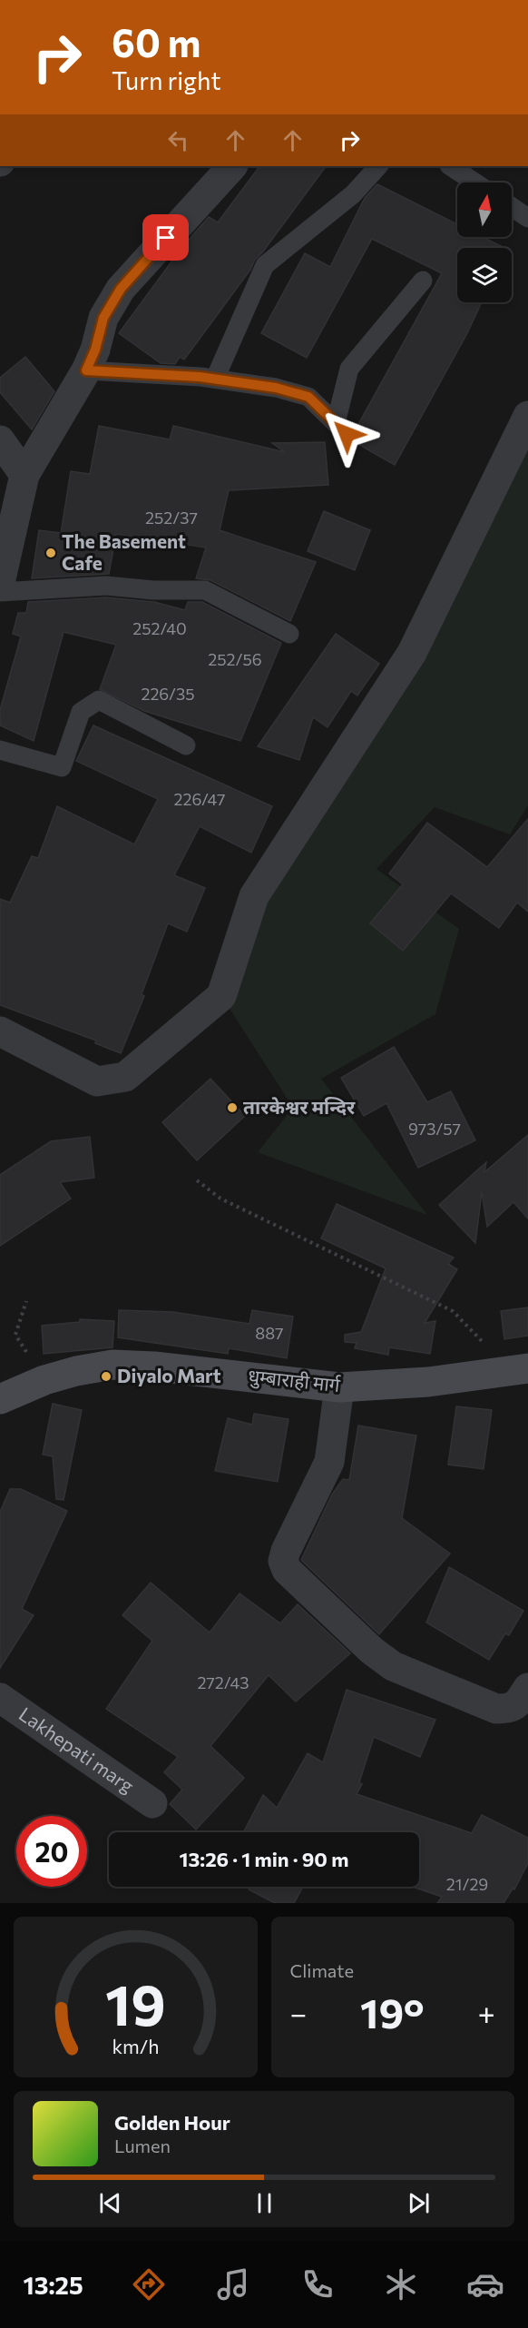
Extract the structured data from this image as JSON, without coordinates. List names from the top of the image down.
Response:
{
  "streets": {
    "main road": ["धुम्बाराही मार्ग"],
    "street": ["Lakhepati marg"]
  },
  "places": ["The Basement Cafe", "तारकेश्वर मन्दिर", "Diyalo Mart"],
  "house_numbers": [
    "252/37",
    "252/40",
    "252/56",
    "226/35",
    "226/47",
    "973/57",
    "887",
    "272/43",
    "21/29"
  ],
  "north": "top",
  "page": {
    "turn": ["60 m", "Turn right"],
    "limit": "20",
    "trip": "13:26 · 1 min · 90 m",
    "tile": "Climate",
    "heat": ["−", "19°", "+"],
    "song": ["Golden Hour", "Lumen"],
    "tabs": "13:25",
    "gauge": ["19", "km/h"]
  }
}
